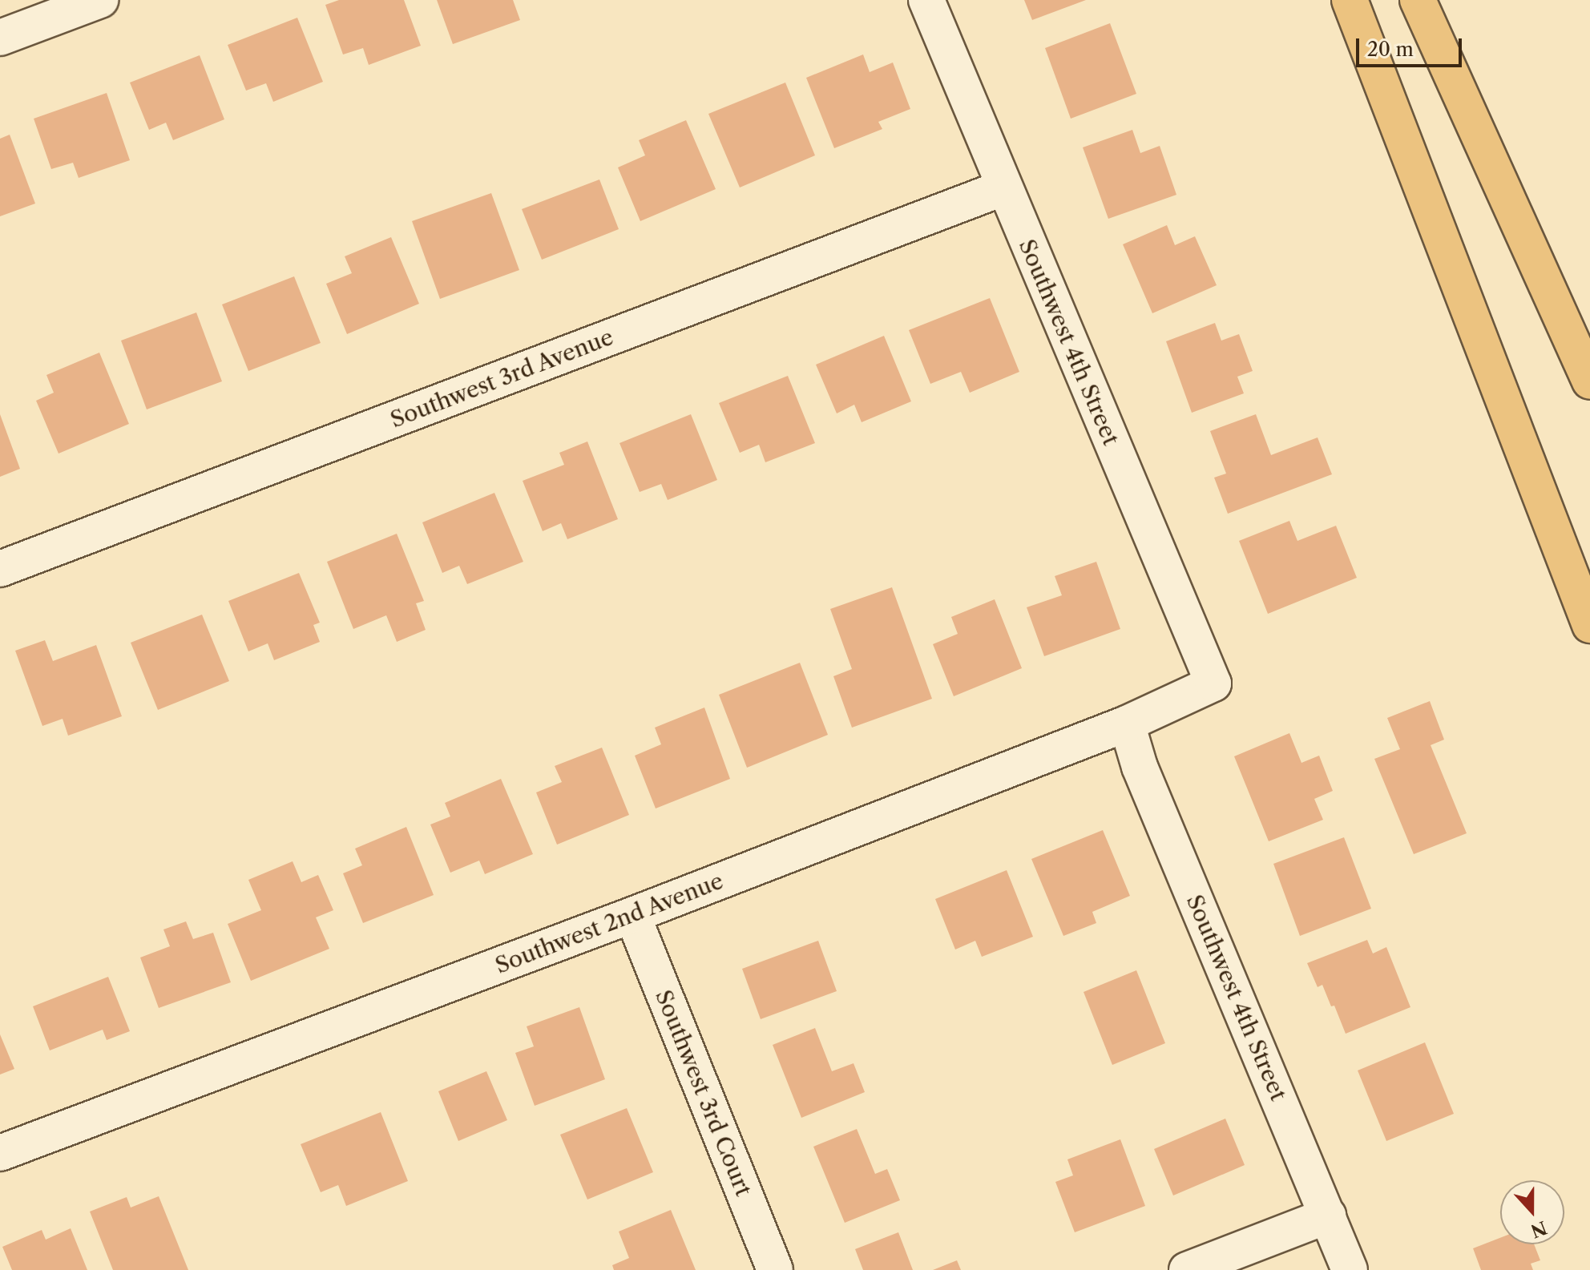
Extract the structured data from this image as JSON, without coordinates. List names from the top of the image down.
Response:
{
  "streets": {
    "street": [
      "Southwest 4th Street",
      "Southwest 3rd Avenue",
      "Southwest 2nd Avenue",
      "Southwest 3rd Court"
    ]
  },
  "crossings": [
    ["Southwest 4th Street", "Southwest 3rd Avenue"],
    ["Southwest 4th Street", "Southwest 2nd Avenue"],
    ["Southwest 2nd Avenue", "Southwest 3rd Court"]
  ],
  "scale_bar": "20 m",
  "north": "bottom"
}
